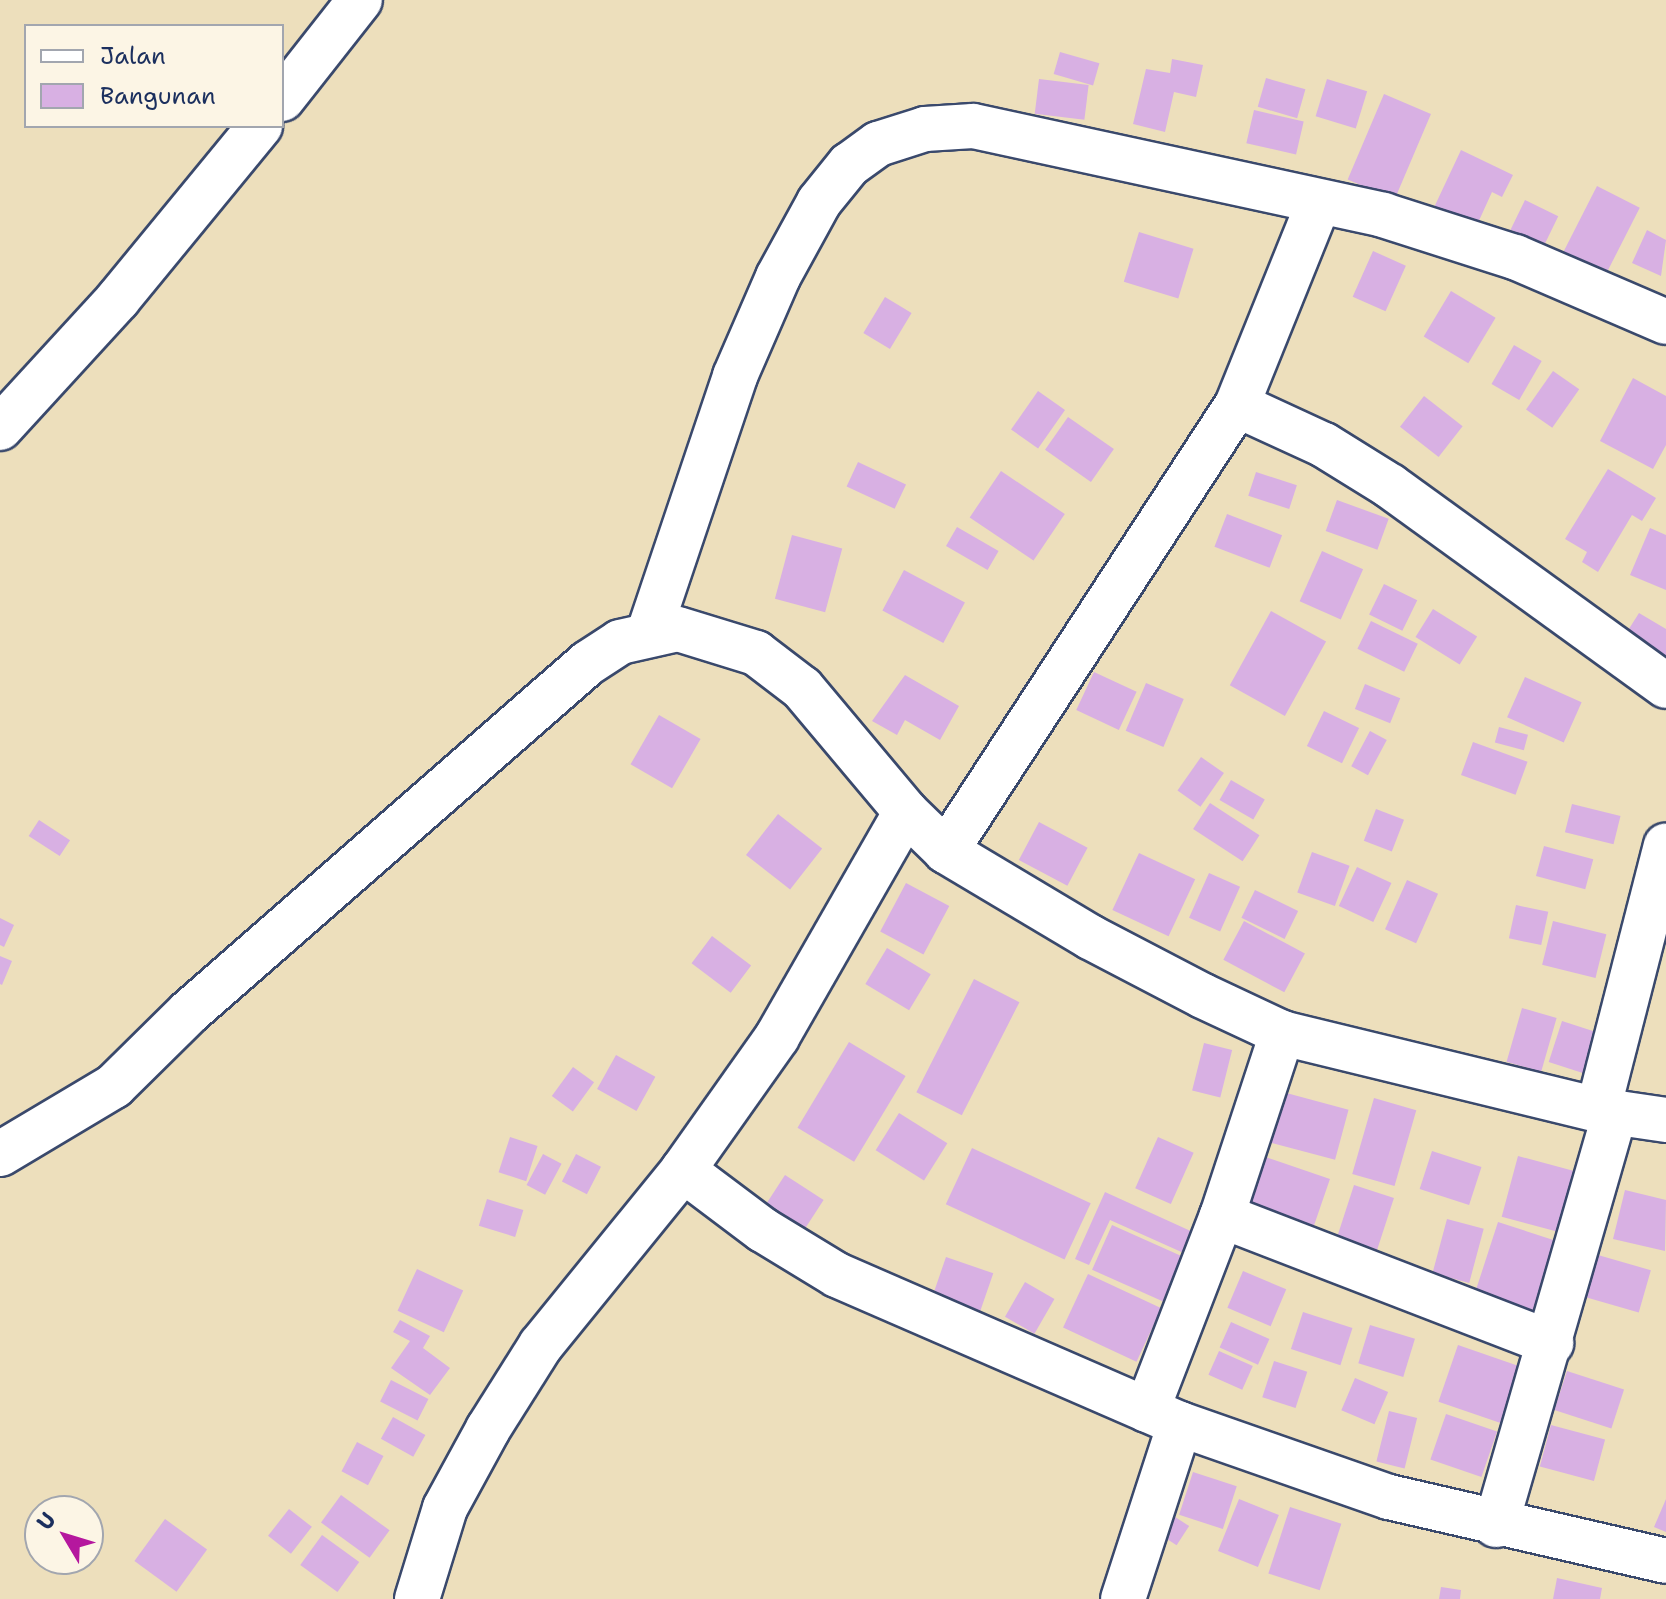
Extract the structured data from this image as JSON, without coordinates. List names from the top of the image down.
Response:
{
  "legend": ["Jalan", "Bangunan"],
  "north": "top left"
}
